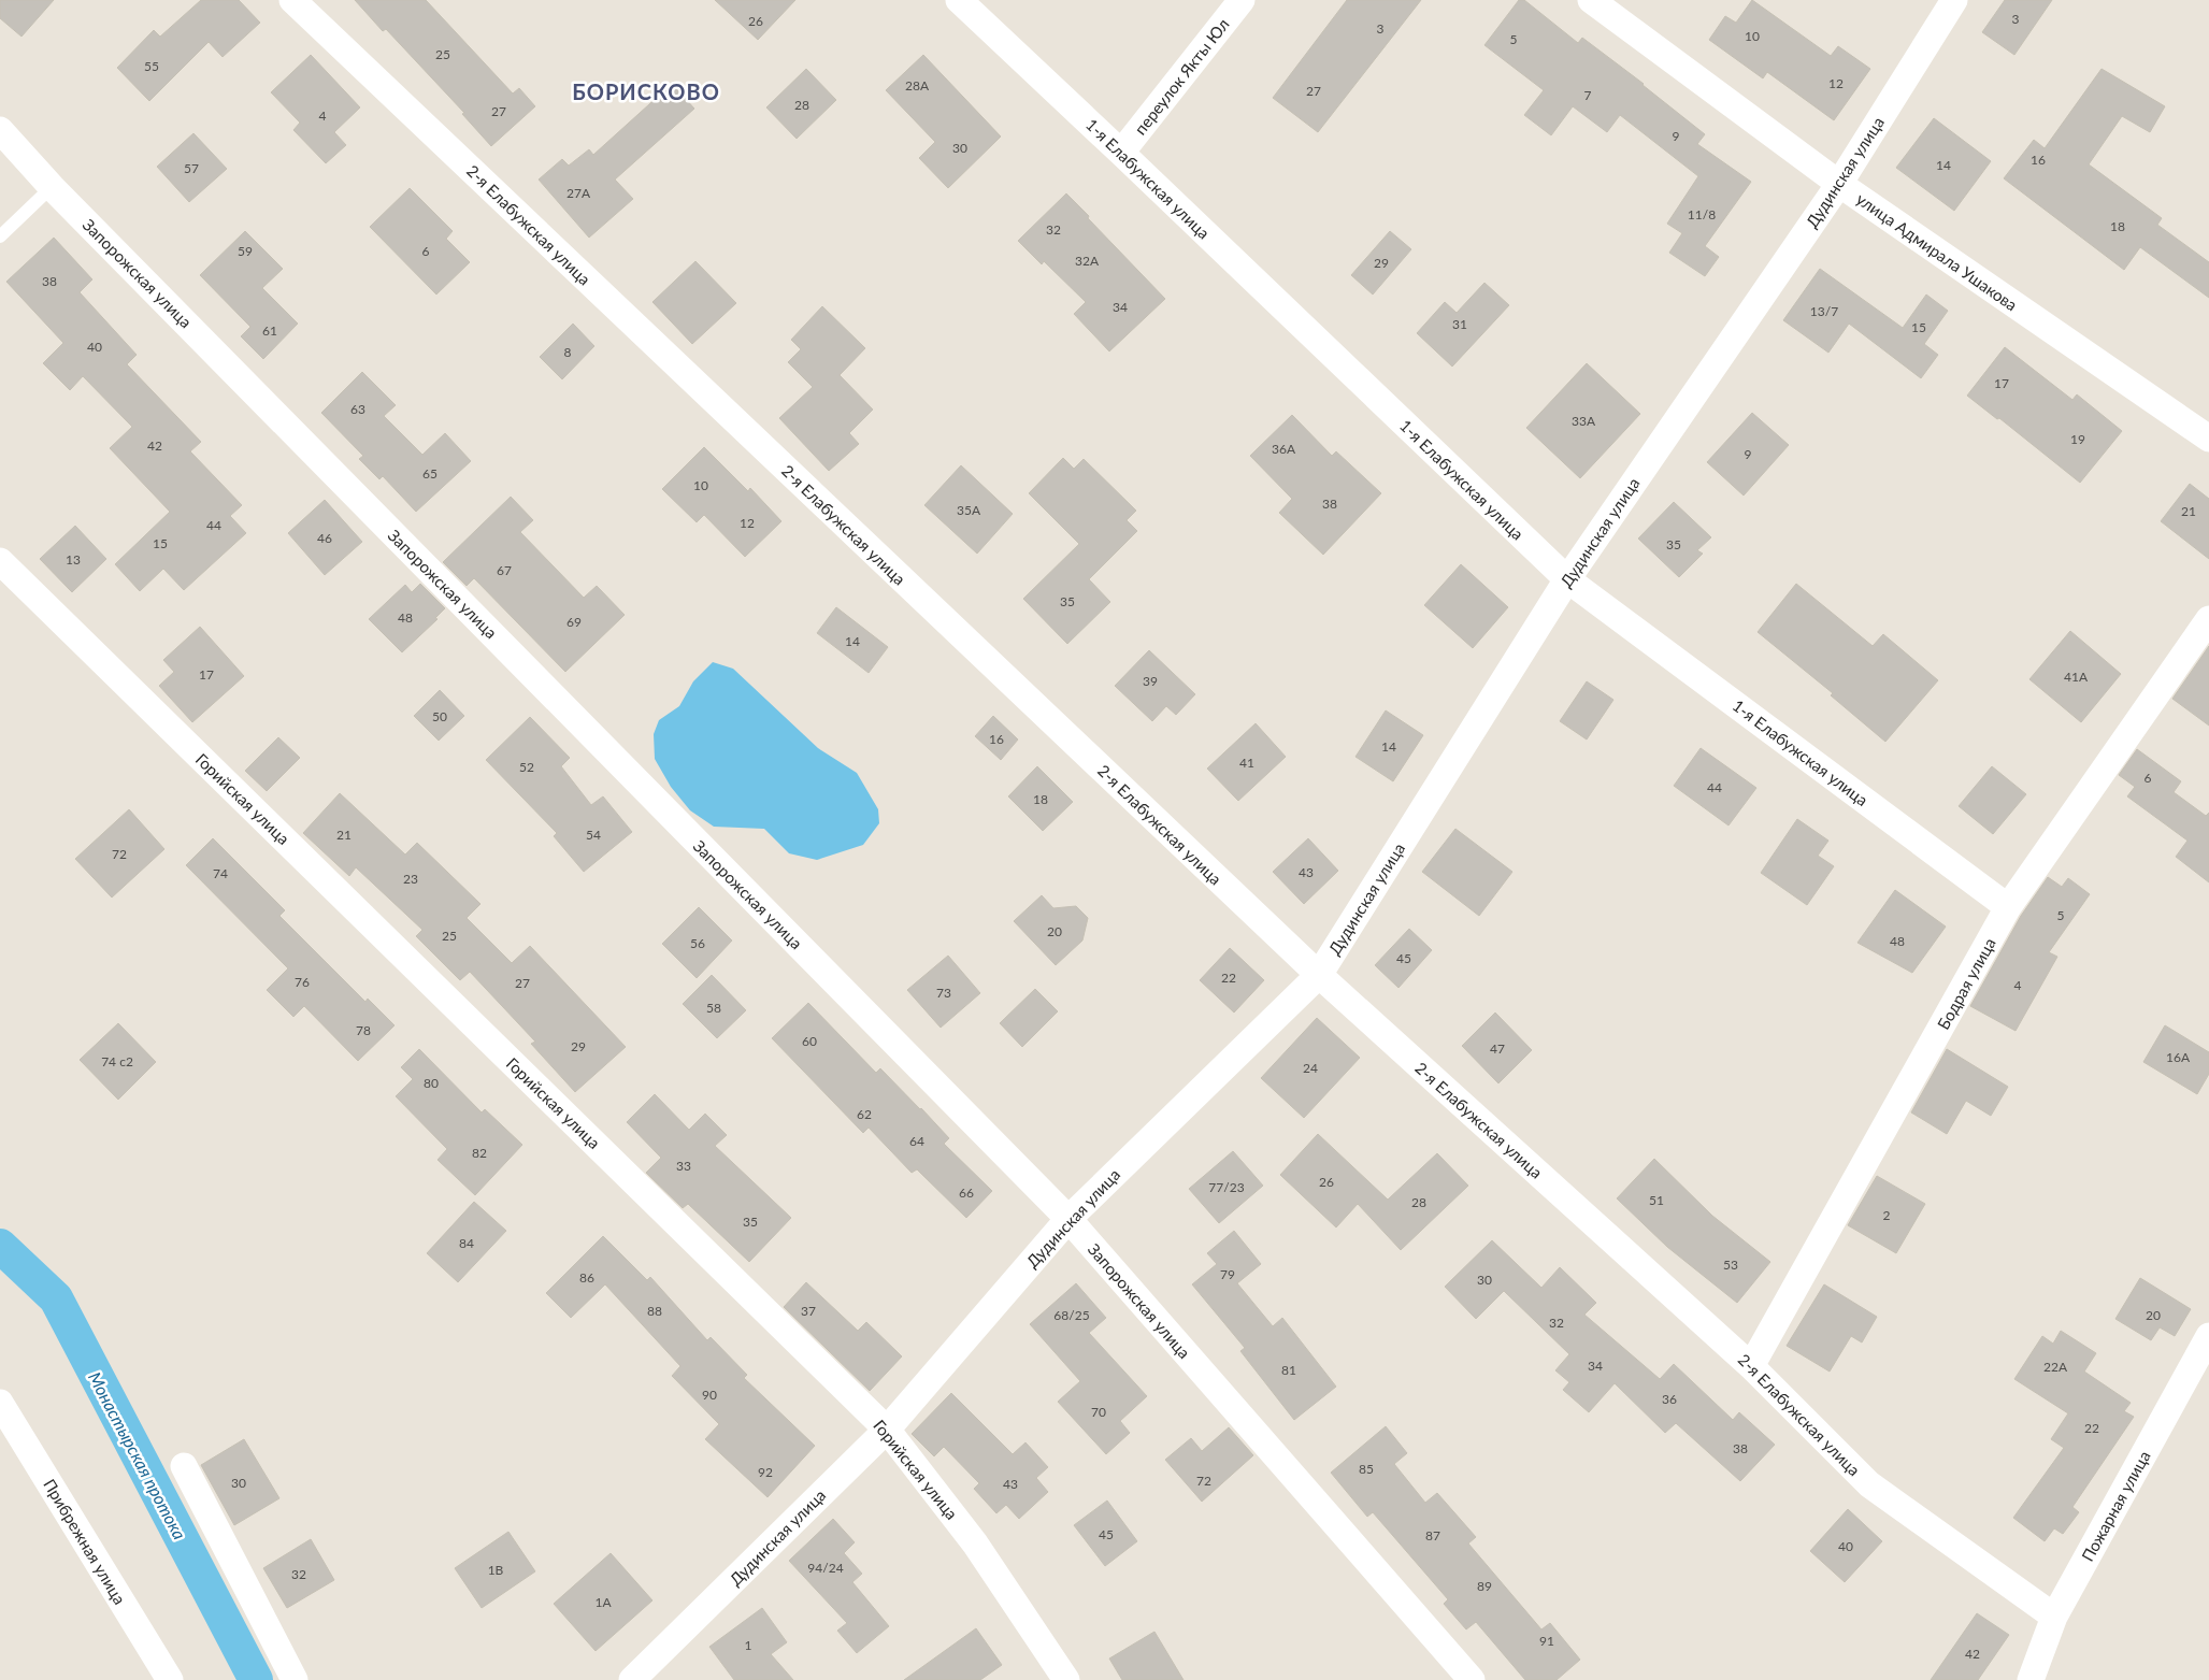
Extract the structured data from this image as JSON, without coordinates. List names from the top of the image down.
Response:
{
  "streets": {
    "street": [
      "переулок Якты Юл",
      "Дудинская улица",
      "1-я Елабужская улица",
      "2-я Елабужская улица",
      "улица Адмирала Ушакова",
      "Запорожская улица",
      "Горийская улица",
      "Бодрая улица",
      "Пожарная улица",
      "Прибрежная улица"
    ]
  },
  "crossings": [
    ["переулок Якты Юл", "1-я Елабужская улица"],
    ["Дудинская улица", "1-я Елабужская улица"],
    ["Дудинская улица", "2-я Елабужская улица"],
    ["Дудинская улица", "улица Адмирала Ушакова"],
    ["Дудинская улица", "Запорожская улица"],
    ["Дудинская улица", "Горийская улица"],
    ["1-я Елабужская улица", "Бодрая улица"],
    ["2-я Елабужская улица", "Бодрая улица"],
    ["2-я Елабужская улица", "Пожарная улица"]
  ],
  "districts": ["БОРИСКОВО"],
  "water": ["Монастырская протока"],
  "house_numbers": [
    "3",
    "26",
    "3",
    "10",
    "5",
    "25",
    "55",
    "12",
    "28А",
    "27",
    "7",
    "28",
    "27",
    "4",
    "9",
    "30",
    "16",
    "14",
    "57",
    "27А",
    "11/8",
    "18",
    "32",
    "59",
    "6",
    "32А",
    "29",
    "38",
    "34",
    "13/7",
    "31",
    "15",
    "61",
    "40",
    "8",
    "17",
    "63",
    "33А",
    "19",
    "42",
    "36А",
    "9",
    "65",
    "10",
    "38",
    "35А",
    "21",
    "12",
    "44",
    "46",
    "15",
    "35",
    "13",
    "67",
    "35",
    "48",
    "69",
    "14",
    "17",
    "41А",
    "39",
    "50",
    "16",
    "14",
    "41",
    "52",
    "6",
    "44",
    "18",
    "21",
    "54",
    "72",
    "43",
    "74",
    "23",
    "5",
    "20",
    "25",
    "48",
    "56",
    "45",
    "22",
    "76",
    "27",
    "4",
    "73",
    "58",
    "78",
    "60",
    "29",
    "47",
    "16А",
    "74 с2",
    "24",
    "80",
    "62",
    "64",
    "82",
    "33",
    "26",
    "77/23",
    "66",
    "51",
    "28",
    "2",
    "35",
    "84",
    "53",
    "79",
    "86",
    "30",
    "88",
    "37",
    "68/25",
    "20",
    "32",
    "34",
    "22А",
    "81",
    "90",
    "36",
    "70",
    "22",
    "38",
    "85",
    "92",
    "72",
    "30",
    "43",
    "45",
    "87",
    "40",
    "94/24",
    "1В",
    "32",
    "89",
    "1А",
    "91",
    "1",
    "42"
  ]
}
